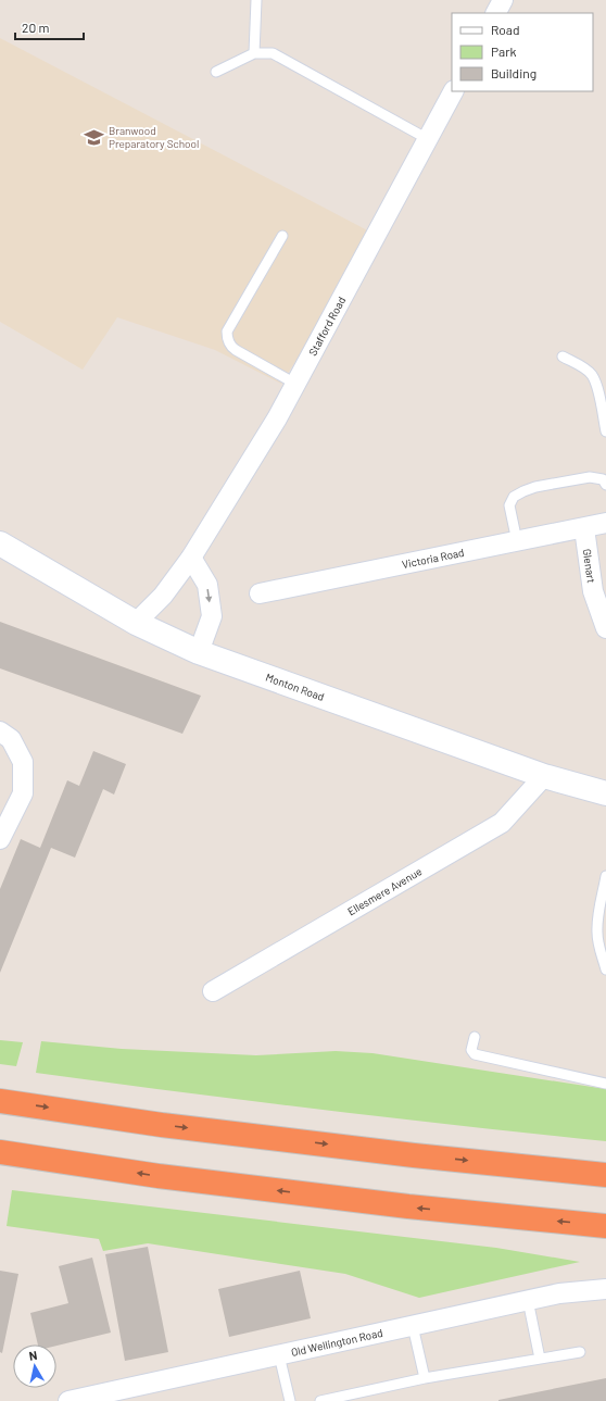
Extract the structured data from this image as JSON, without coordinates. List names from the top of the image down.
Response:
{
  "streets": {
    "main road": ["Monton Road"],
    "street": [
      "Stafford Road",
      "Victoria Road",
      "Glenart",
      "Ellesmere Avenue",
      "Old Wellington Road"
    ]
  },
  "crossings": [
    ["Stafford Road", "Monton Road"],
    ["Victoria Road", "Glenart"],
    ["Monton Road", "Ellesmere Avenue"]
  ],
  "places": {
    "school or university": ["Branwood Preparatory School"]
  },
  "legend": ["Road", "Park", "Building"],
  "scale_bar": "20 m",
  "north": "top"
}
